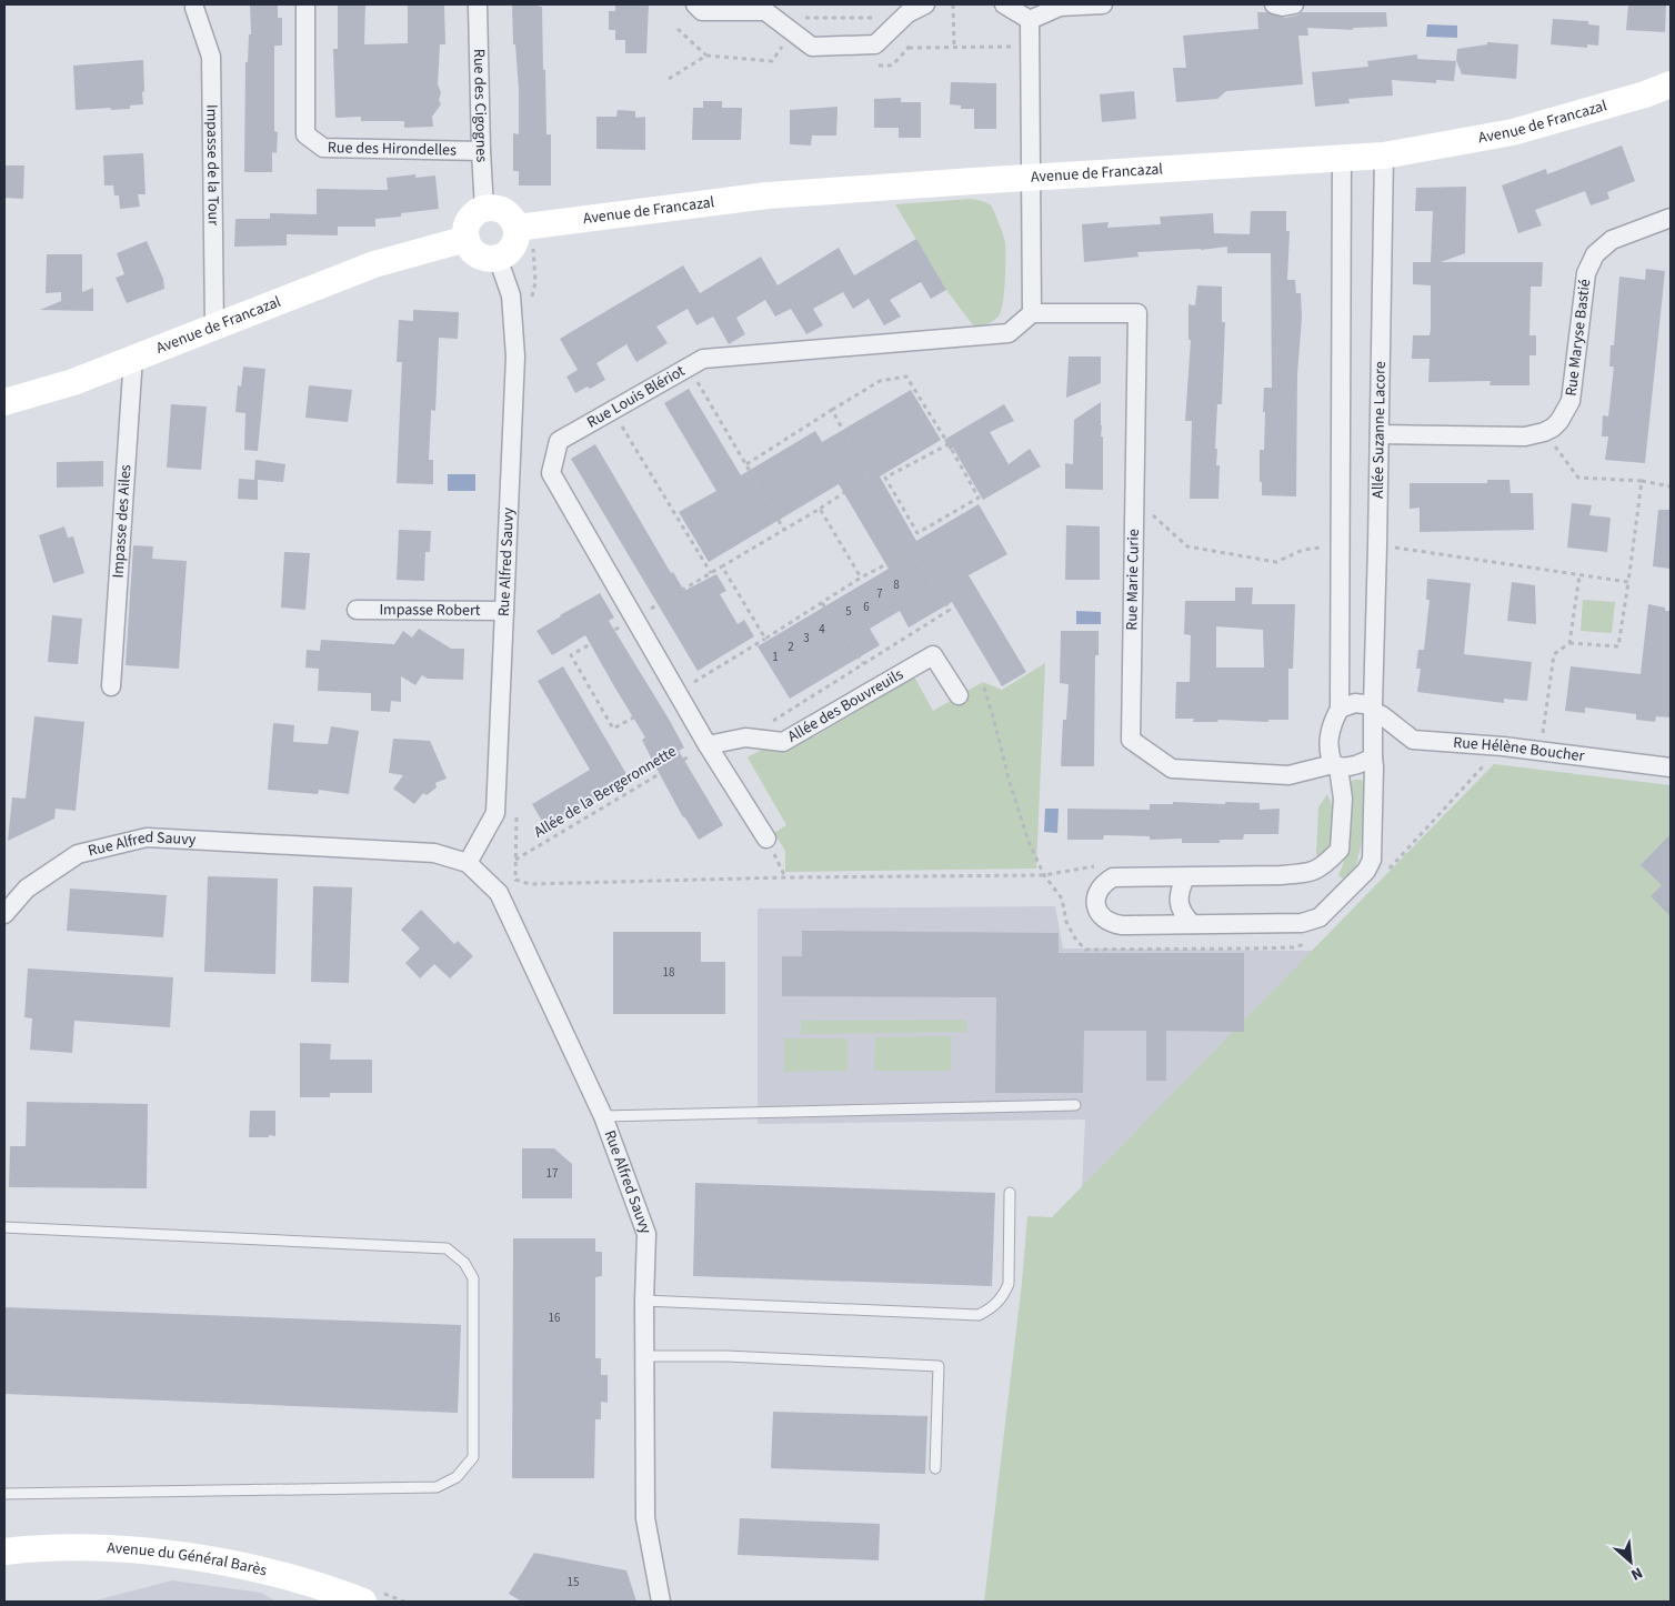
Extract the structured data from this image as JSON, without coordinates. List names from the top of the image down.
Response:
{
  "streets": {
    "street": [
      "Rue des Cigognes",
      "Avenue de Francazal",
      "Rue des Hirondelles",
      "Impasse de la Tour",
      "Rue Maryse Bastié",
      "Rue Louis Blériot",
      "Allée Suzanne Lacore",
      "Impasse des Ailes",
      "Rue Alfred Sauvy",
      "Rue Marie Curie",
      "Impasse Robert",
      "Allée des Bouvreuils",
      "Rue Hélène Boucher",
      "Avenue du Général Barès"
    ],
    "path": ["Allée de la Bergeronnette"]
  },
  "crossings": [
    ["Rue des Cigognes", "Avenue de Francazal"],
    ["Rue des Cigognes", "Rue des Hirondelles"],
    ["Rue des Cigognes", "Rue Alfred Sauvy"],
    ["Avenue de Francazal", "Impasse de la Tour"],
    ["Avenue de Francazal", "Allée Suzanne Lacore"],
    ["Avenue de Francazal", "Impasse des Ailes"],
    ["Avenue de Francazal", "Rue Alfred Sauvy"],
    ["Rue Louis Blériot", "Rue Marie Curie"],
    ["Rue Louis Blériot", "Allée des Bouvreuils"],
    ["Rue Louis Blériot", "Allée de la Bergeronnette"],
    ["Allée Suzanne Lacore", "Rue Marie Curie"],
    ["Allée Suzanne Lacore", "Rue Hélène Boucher"],
    ["Rue Alfred Sauvy", "Impasse Robert"],
    ["Rue Marie Curie", "Rue Hélène Boucher"],
    ["Allée des Bouvreuils", "Allée de la Bergeronnette"]
  ],
  "house_numbers": [
    "8",
    "7",
    "6",
    "5",
    "4",
    "3",
    "2",
    "1",
    "18",
    "17",
    "16",
    "15"
  ],
  "north": "bottom right"
}
